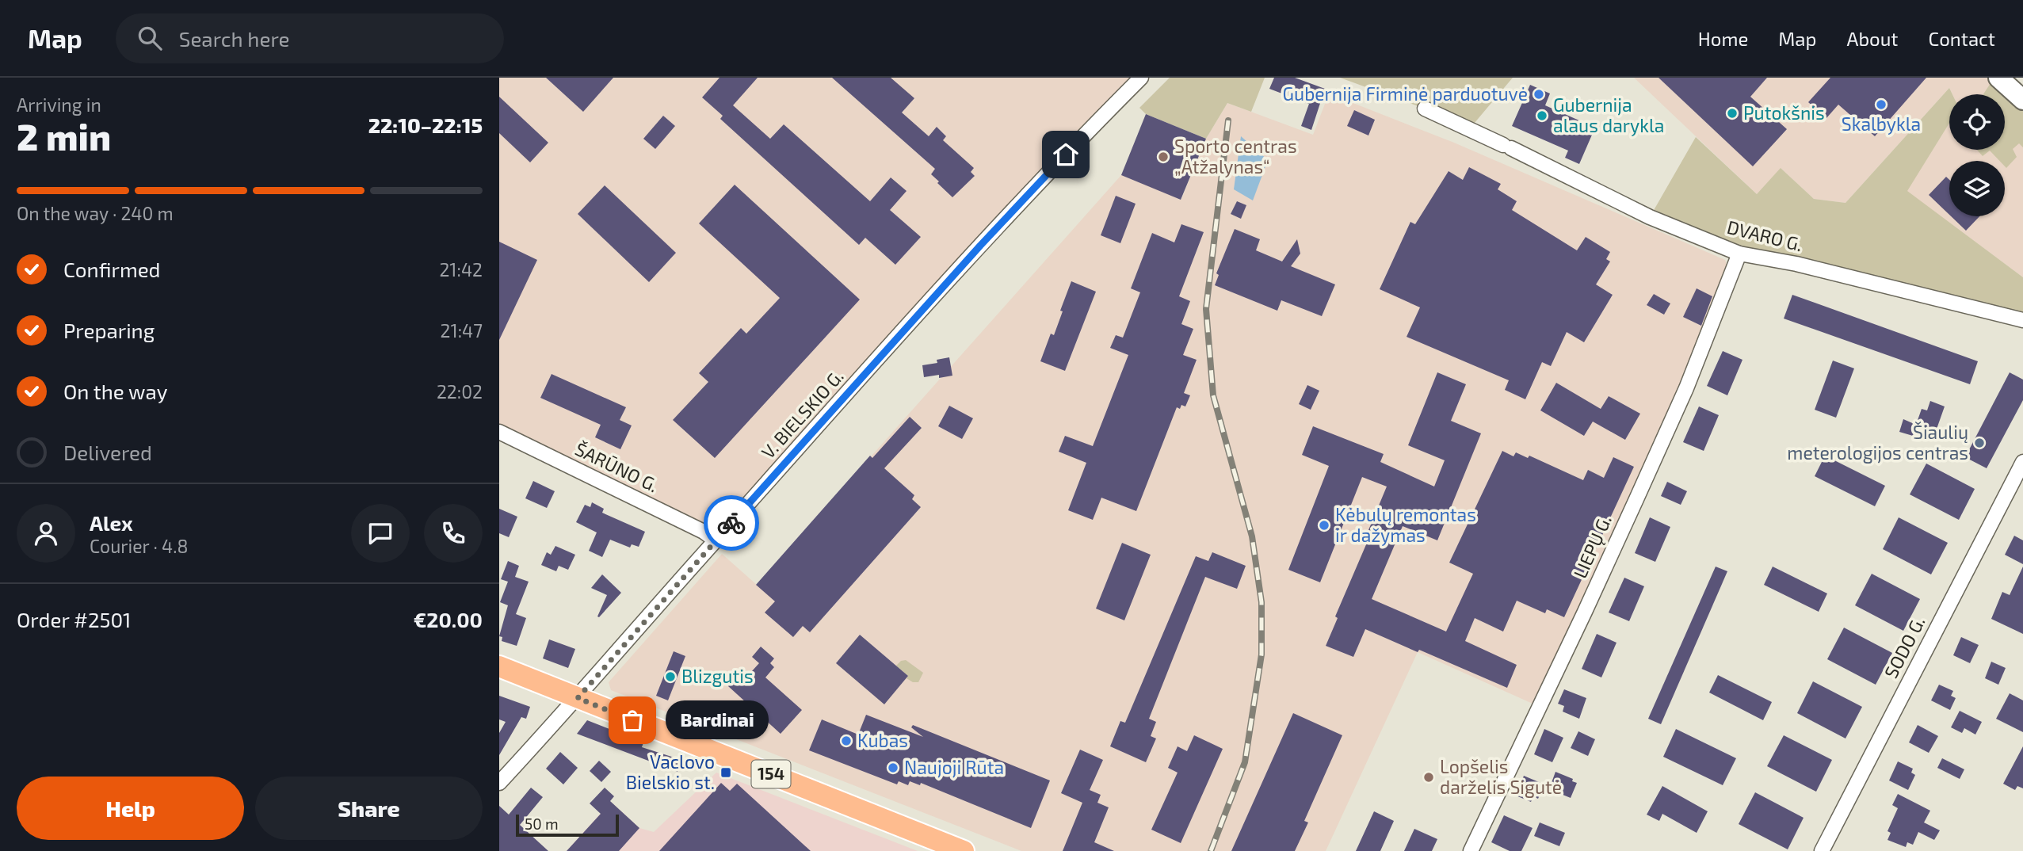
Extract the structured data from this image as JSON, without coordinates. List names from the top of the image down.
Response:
{
  "streets": {
    "main road": ["154"],
    "street": [
      "DVARO G.",
      "V. BIELSKIO G.",
      "ŠARŪNO G.",
      "LIEPŲ G.",
      "SODO G."
    ]
  },
  "crossings": [
    ["DVARO G.", "LIEPŲ G."],
    ["V. BIELSKIO G.", "ŠARŪNO G."],
    ["V. BIELSKIO G.", "154"]
  ],
  "places": {
    "other": [
      "Gubernija Firminė parduotuvė",
      "Skalbykla",
      "Putokšnis",
      "Gubernija alaus darykla",
      "Sporto centras „Atžalynas“",
      "Šiaulių meterologijos centras",
      "Kėbulų remontas ir dažymas",
      "Blizgutis",
      "Bardinai",
      "Kubas",
      "Naujoji Rūta",
      "Lopšelis darželis Sigutė"
    ],
    "transit": ["Vaclovo Bielskio st."]
  },
  "scale_bar": "50 m",
  "page": {
    "header": "Map",
    "search": "Search here",
    "nav": [
      "Home",
      "Map",
      "About",
      "Contact"
    ],
    "heading": ["2 min", "Arriving in", "22:10–22:15"],
    "panel": [
      "Alex",
      "Courier · 4.8",
      "Order #2501",
      "€20.00"
    ],
    "bar": "On the way · 240 m",
    "list": [
      ["Confirmed", "21:42"],
      ["Preparing", "21:47"],
      ["On the way", "22:02"],
      "Delivered"
    ],
    "bubble": "Bardinai",
    "buttons": ["Help", "Share"],
    "scale": "50 m"
  }
}
